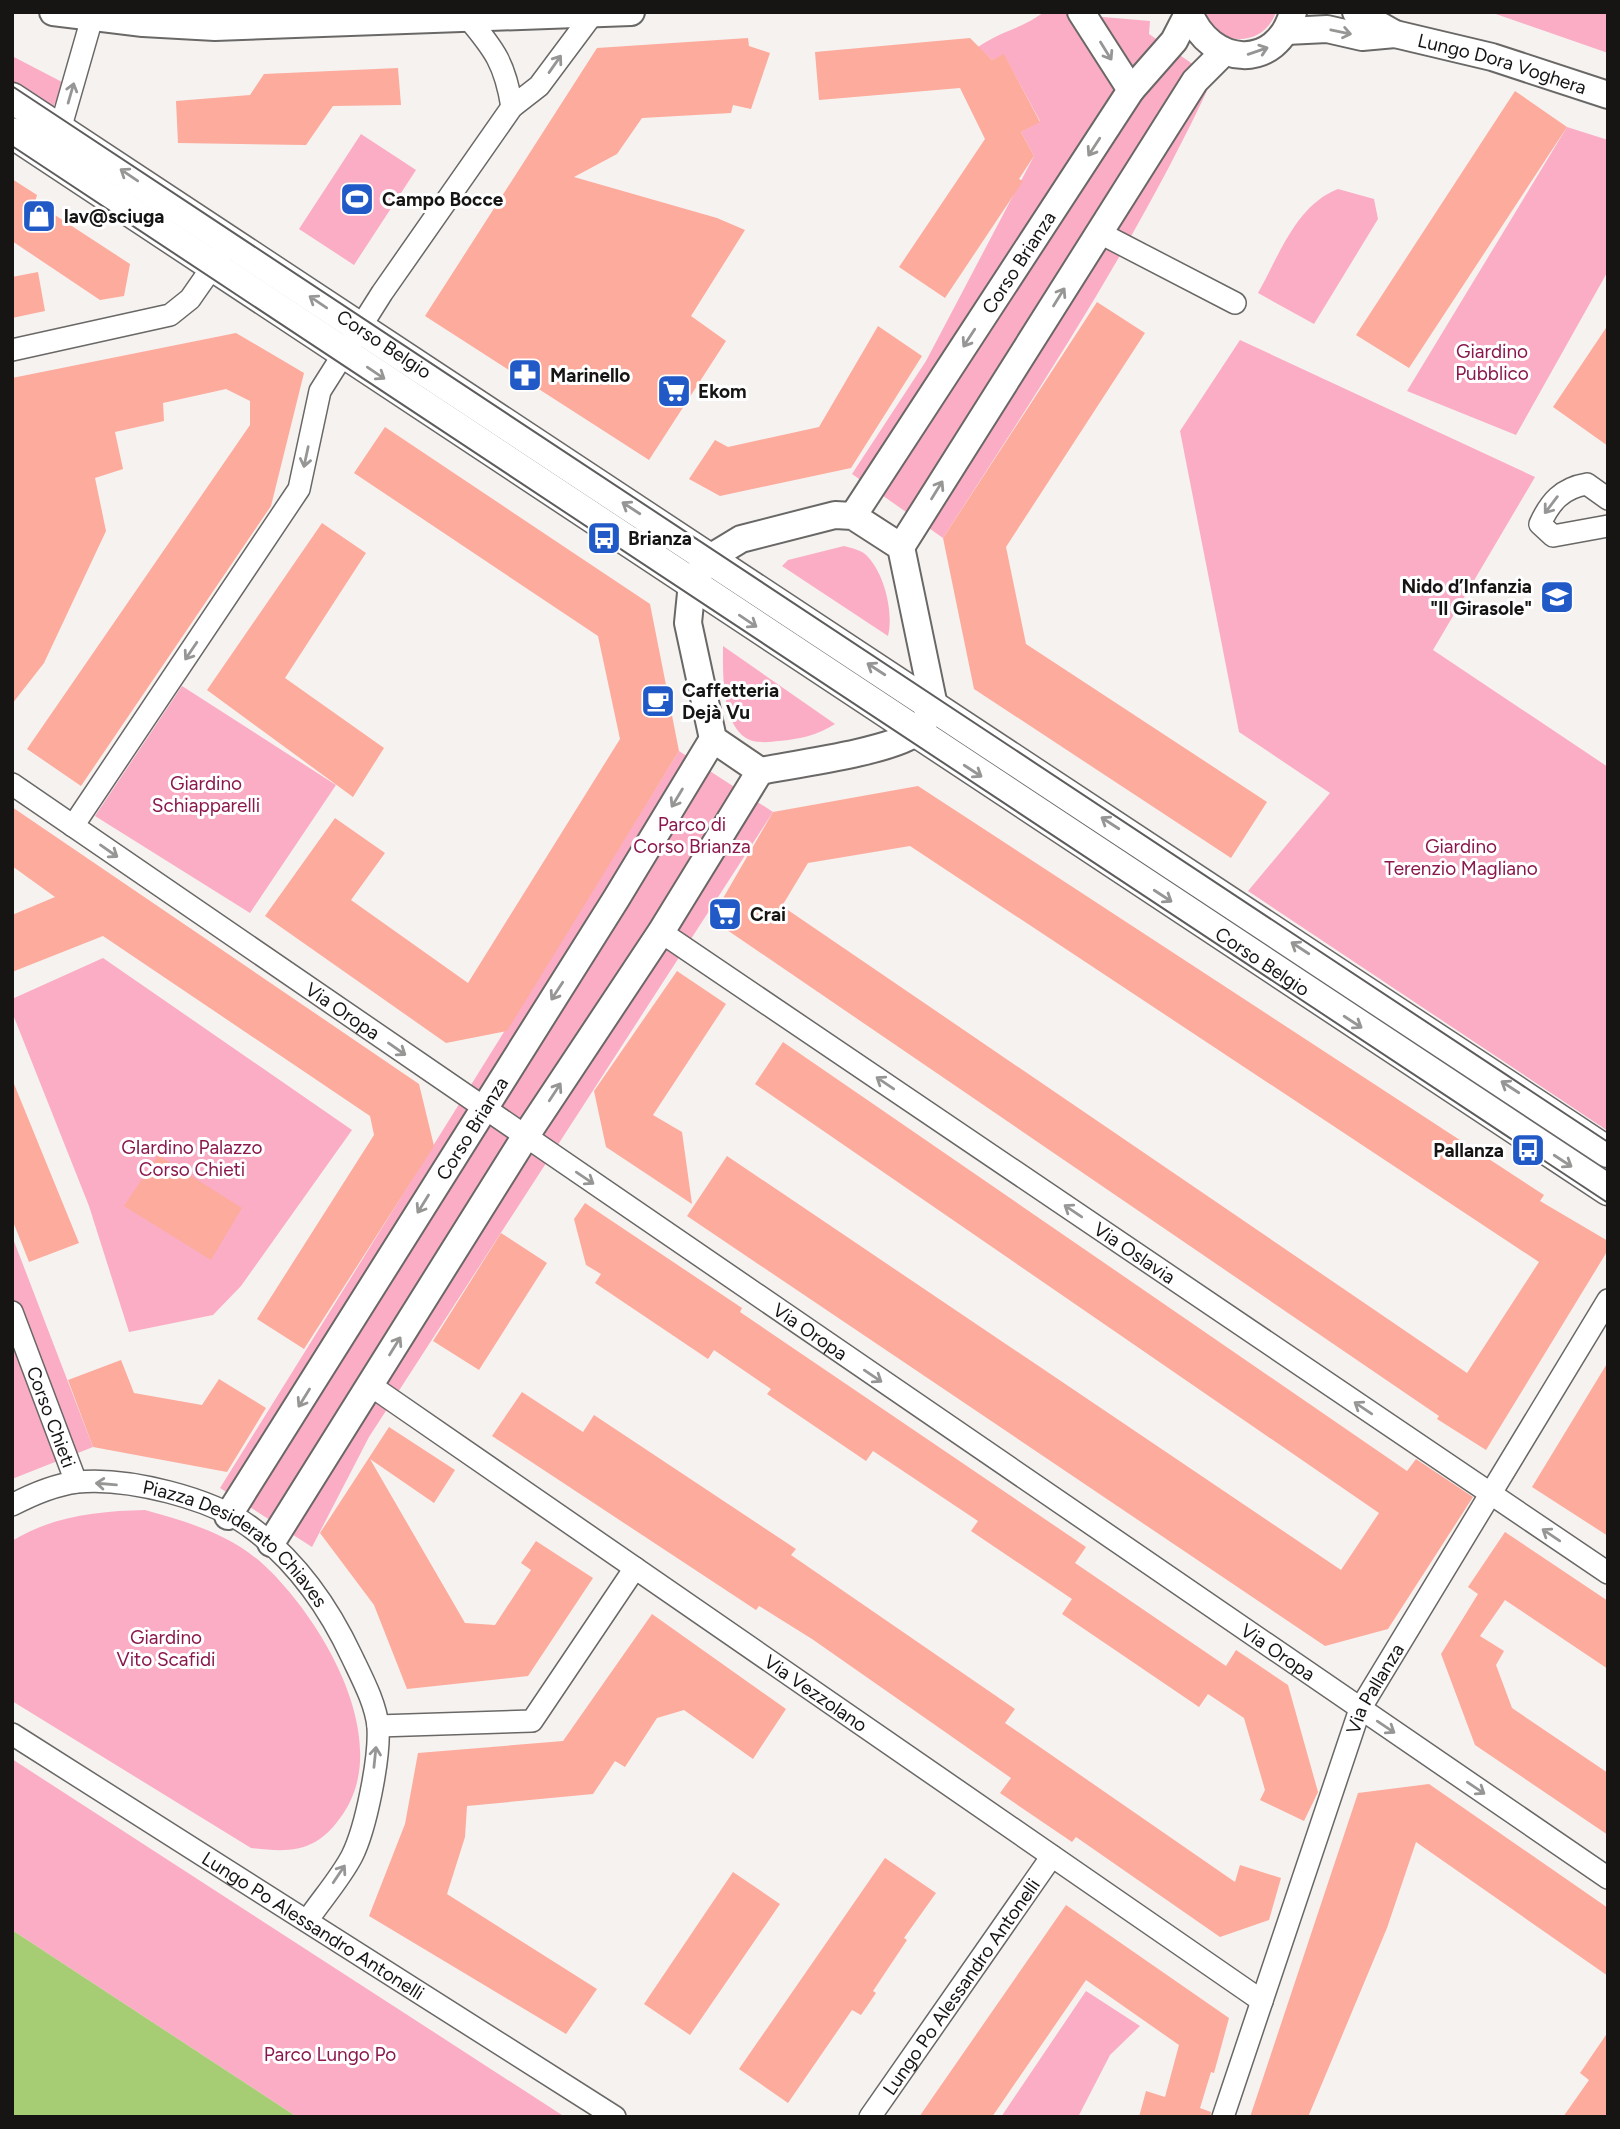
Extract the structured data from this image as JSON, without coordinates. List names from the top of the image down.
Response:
{
  "streets": {
    "main road": ["Corso Belgio"],
    "street": [
      "Lungo Dora Voghera",
      "Corso Brianza",
      "Via Oropa",
      "Via Oslavia",
      "Corso Chieti",
      "Piazza Desiderato Chiaves",
      "Via Pallanza",
      "Via Vezzolano",
      "Lungo Po Alessandro Antonelli"
    ]
  },
  "crossings": [
    ["Corso Brianza", "Via Oropa"],
    ["Corso Brianza", "Piazza Desiderato Chiaves"],
    ["Corso Belgio", "Via Oropa"],
    ["Via Oropa", "Via Pallanza"],
    ["Via Oslavia", "Via Pallanza"],
    ["Corso Chieti", "Piazza Desiderato Chiaves"],
    ["Piazza Desiderato Chiaves", "Lungo Po Alessandro Antonelli"],
    ["Via Pallanza", "Via Vezzolano"],
    ["Via Vezzolano", "Lungo Po Alessandro Antonelli"]
  ],
  "one_way": ["Lungo Dora Voghera", "Via Oropa", "Via Oslavia"],
  "parks": [
    "Giardino Pubblico",
    "Giardino Schiapparelli",
    "Parco di Corso Brianza",
    "Giardino Terenzio Magliano",
    "GIardino Palazzo Corso Chieti",
    "Giardino Vito Scafidi",
    "Parco Lungo Po"
  ],
  "places": {
    "sports": ["Campo Bocce"],
    "shop": ["lav@sciuga"],
    "pharmacy": ["Marinello"],
    "supermarket": ["Ekom", "Crai"],
    "bus stop": ["Brianza", "Pallanza"],
    "school or university": ["Nido d’Infanzia \"Il Girasole\""],
    "cafe": ["Caffetteria Dejà Vu"]
  }
}
